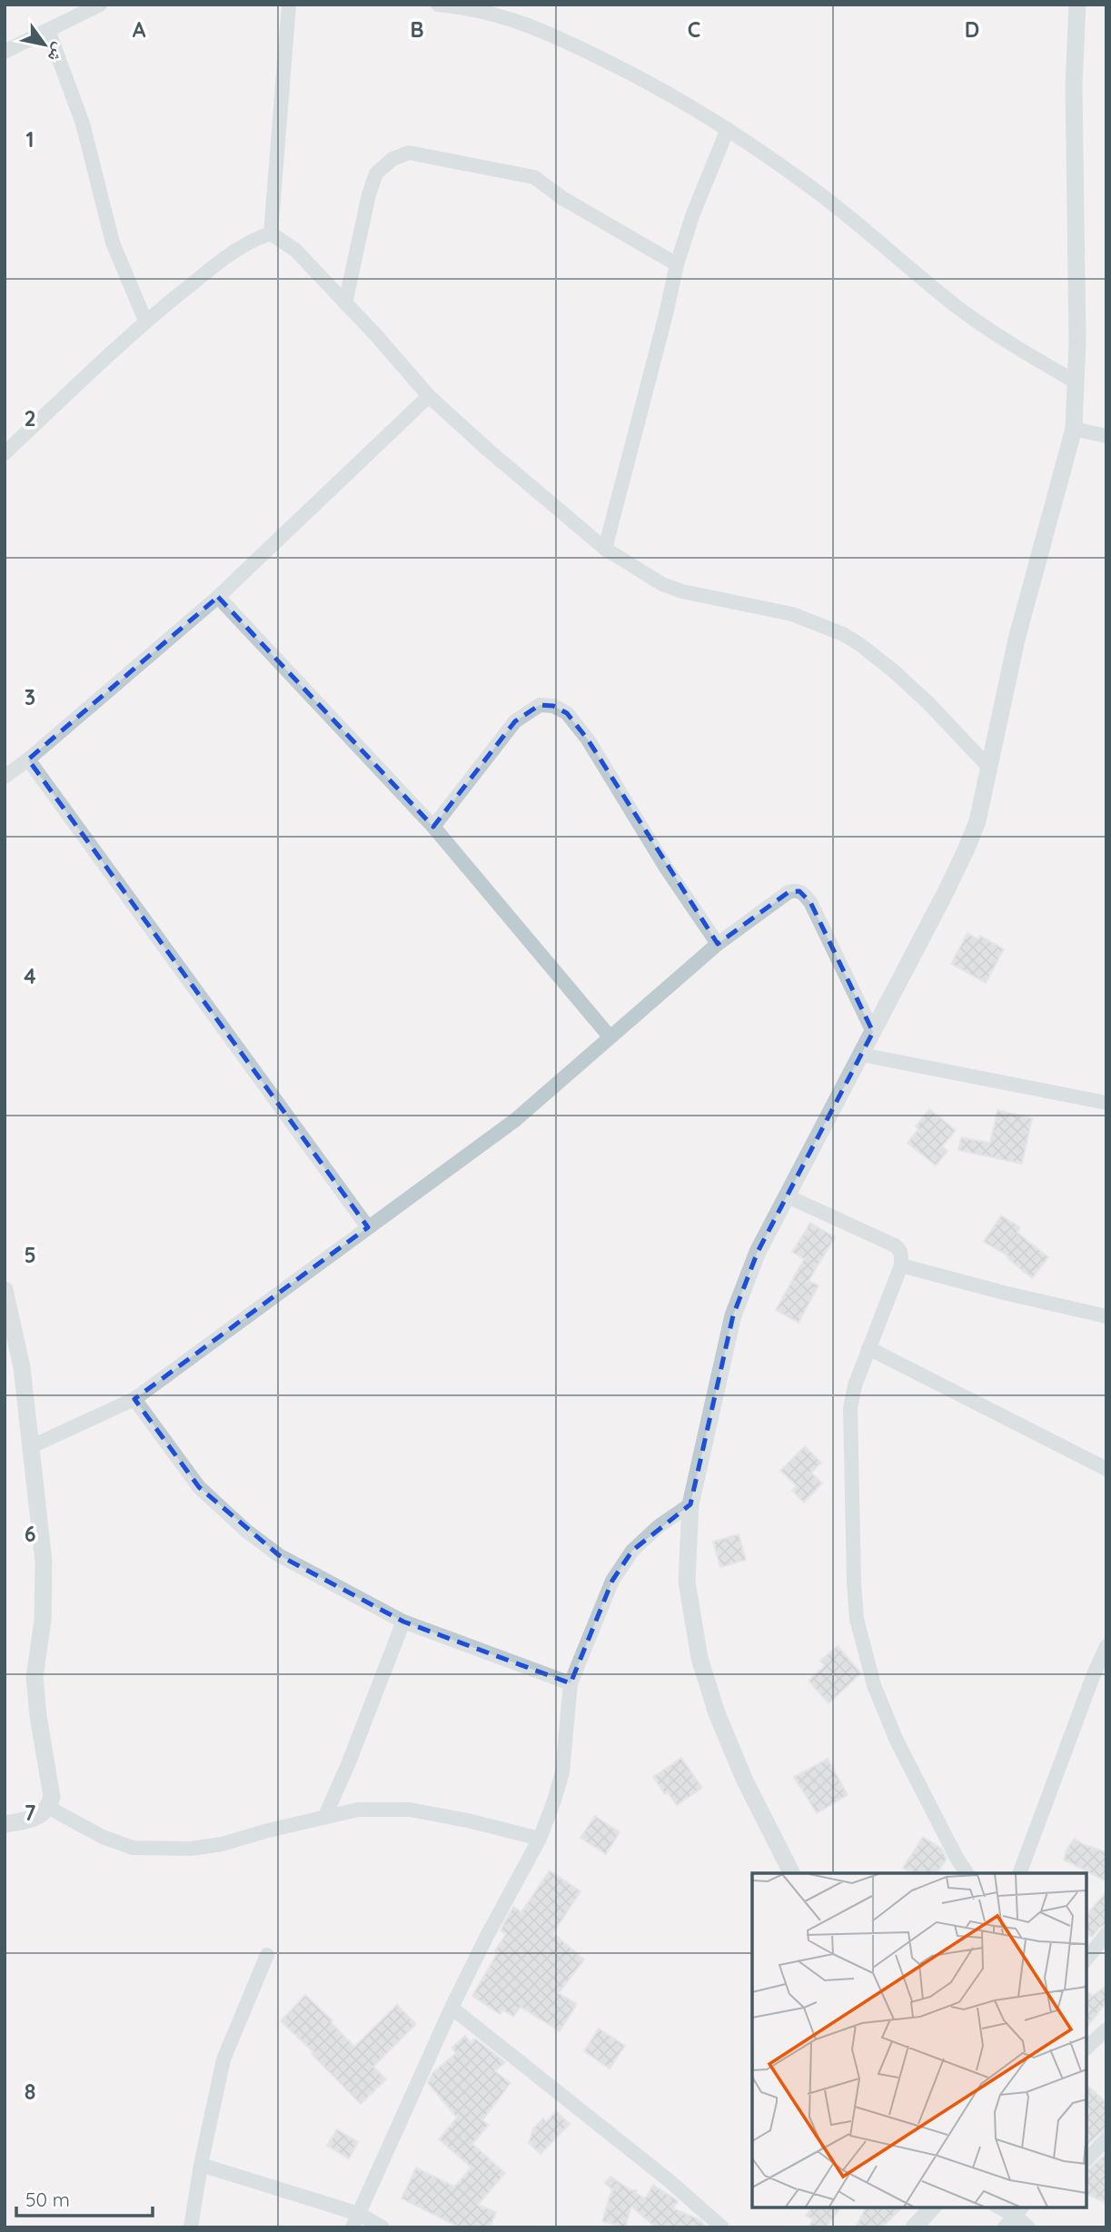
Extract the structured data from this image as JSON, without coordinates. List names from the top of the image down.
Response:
{
  "scale_bar": "50 m",
  "north": "bottom right",
  "grid": {
    "columns": [
      "A",
      "B",
      "C",
      "D"
    ],
    "rows": [
      "1",
      "2",
      "3",
      "4",
      "5",
      "6",
      "7",
      "8"
    ]
  }
}
